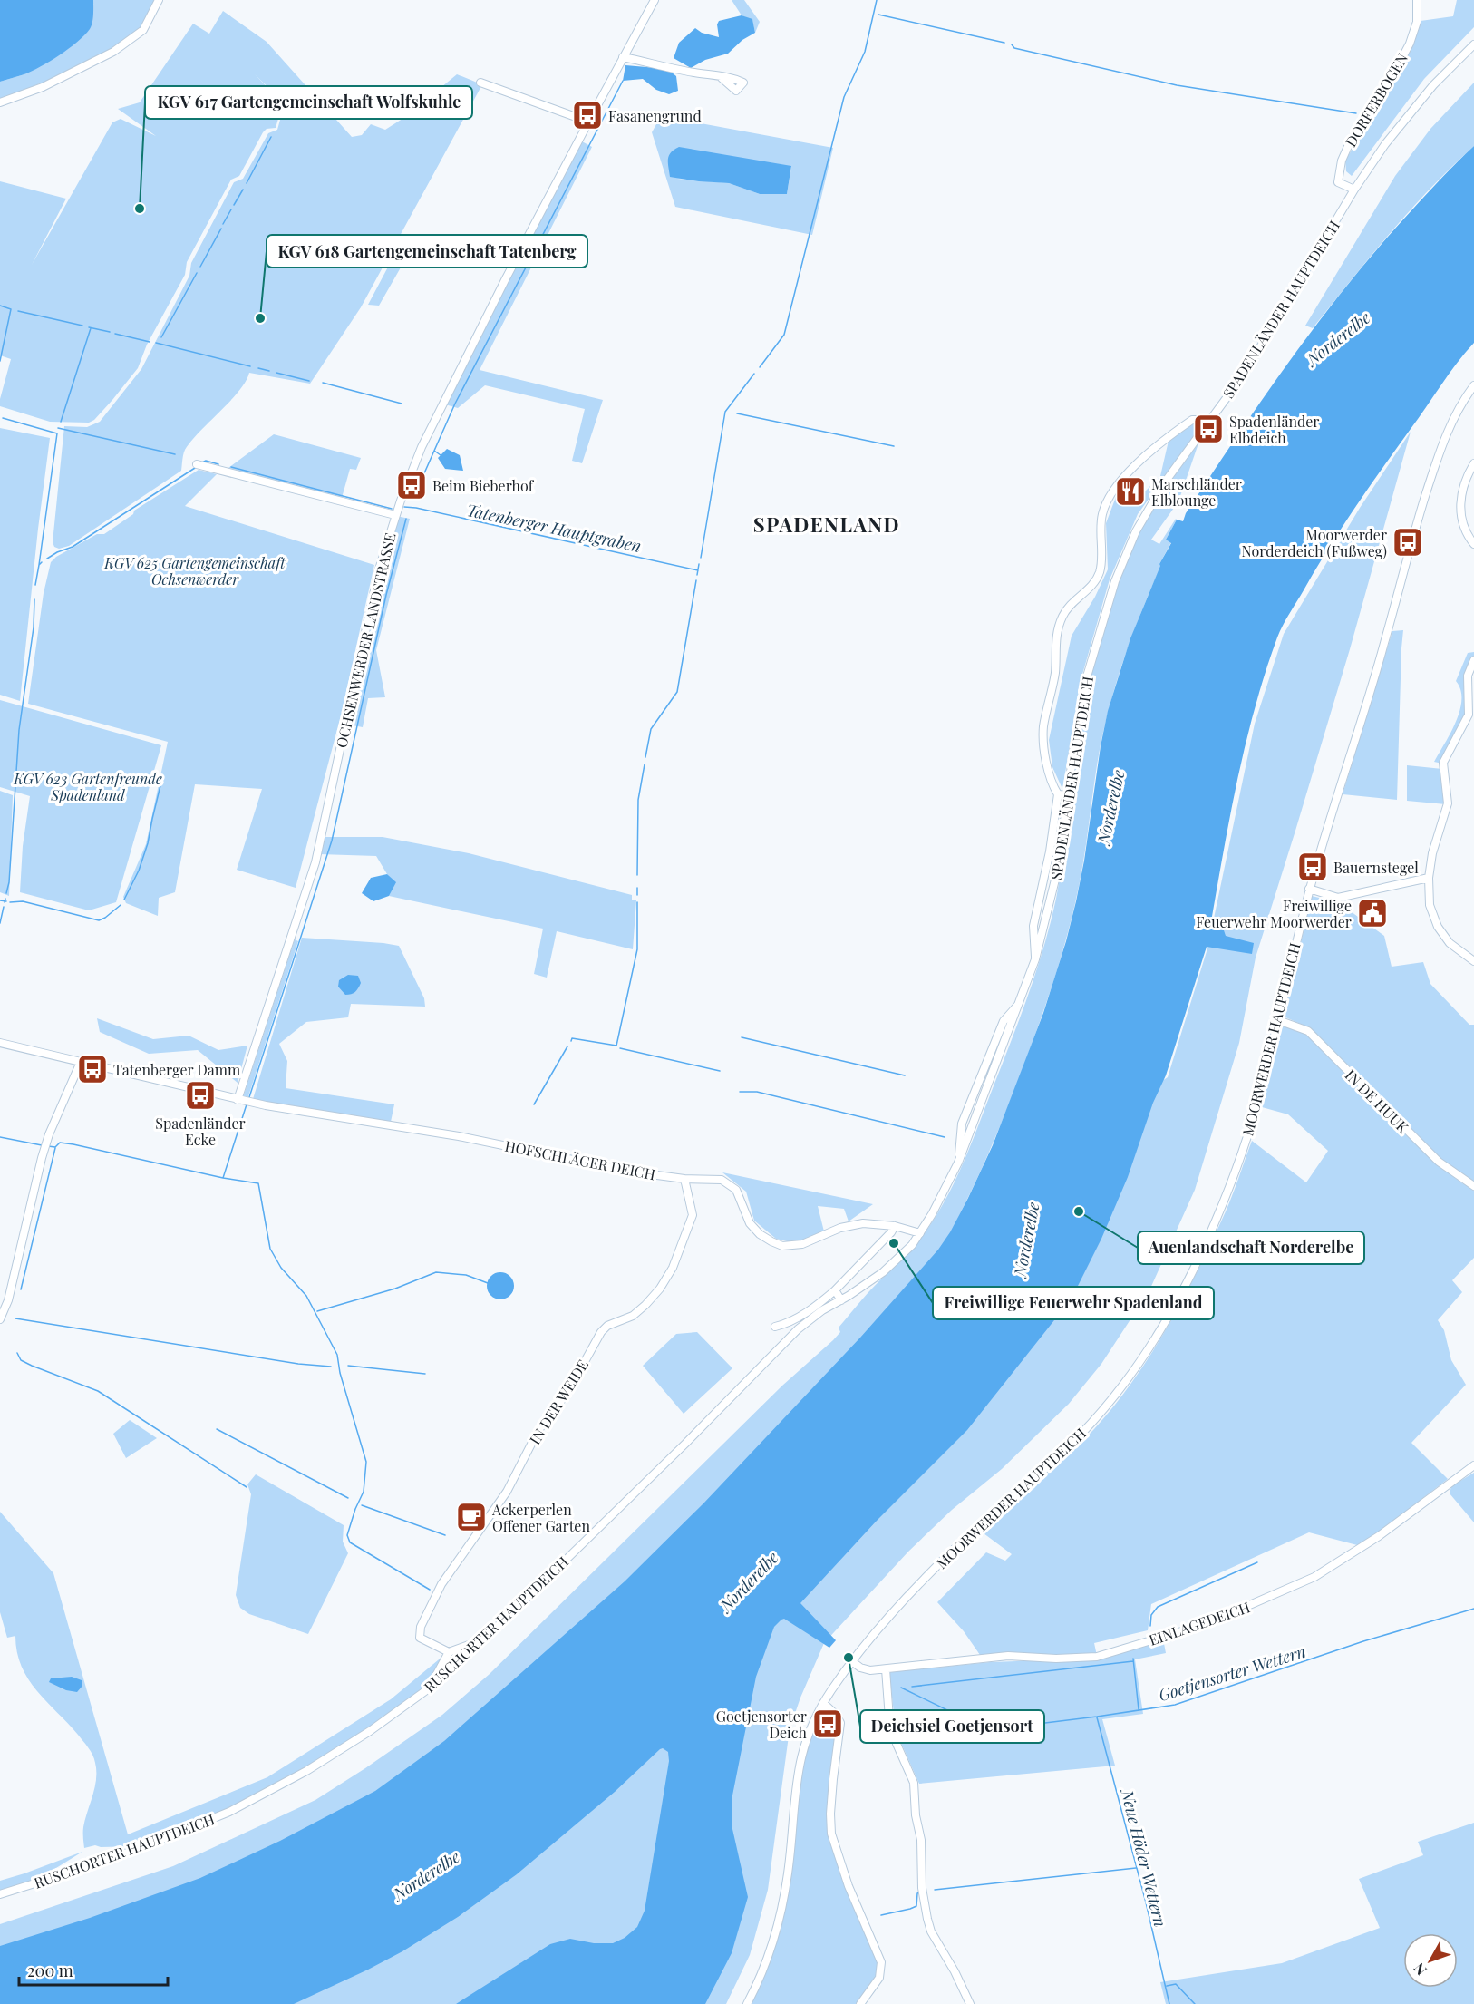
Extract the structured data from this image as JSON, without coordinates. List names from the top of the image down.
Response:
{
  "streets": {
    "street": [
      "DORFERBOGEN",
      "SPADENLÄNDER HAUPTDEICH",
      "OCHSENWERDER LANDSTRASSE",
      "MOORWERDER HAUPTDEICH",
      "IN DE HUUK",
      "HOFSCHLÄGER DEICH",
      "IN DER WEIDE",
      "EINLAGEDEICH",
      "RUSCHORTER HAUPTDEICH"
    ]
  },
  "crossings": [
    ["DORFERBOGEN", "SPADENLÄNDER HAUPTDEICH"],
    ["SPADENLÄNDER HAUPTDEICH", "HOFSCHLÄGER DEICH"],
    ["SPADENLÄNDER HAUPTDEICH", "RUSCHORTER HAUPTDEICH"],
    ["OCHSENWERDER LANDSTRASSE", "HOFSCHLÄGER DEICH"],
    ["MOORWERDER HAUPTDEICH", "IN DE HUUK"],
    ["MOORWERDER HAUPTDEICH", "EINLAGEDEICH"],
    ["HOFSCHLÄGER DEICH", "IN DER WEIDE"],
    ["HOFSCHLÄGER DEICH", "RUSCHORTER HAUPTDEICH"]
  ],
  "districts": ["SPADENLAND"],
  "water": [
    "Norderelbe",
    "Tatenberger Hauptgraben",
    "Goetjensorter Wettern",
    "Neue Höder Wettern"
  ],
  "parks": ["KGV 625 Gartengemeinschaft Ochsenwerder", "KGV 623 Gartenfreunde Spadenland"],
  "places": {
    "bus stop": [
      "Fasanengrund",
      "Spadenländer Elbdeich",
      "Beim Bieberhof",
      "Moorwerder Norderdeich (Fußweg)",
      "Bauernstegel",
      "Tatenberger Damm",
      "Spadenländer Ecke",
      "Goetjensorter Deich"
    ],
    "other": [
      "KGV 617 Gartengemeinschaft Wolfskuhle",
      "KGV 618 Gartengemeinschaft Tatenberg",
      "Auenlandschaft Norderelbe",
      "Freiwillige Feuerwehr Spadenland",
      "Deichsiel Goetjensort"
    ],
    "restaurant": ["Marschländer Elblounge"],
    "public building": ["Freiwillige Feuerwehr Moorwerder"],
    "cafe": ["Ackerperlen Offener Garten"]
  },
  "scale_bar": "200 m",
  "north": "bottom left"
}
